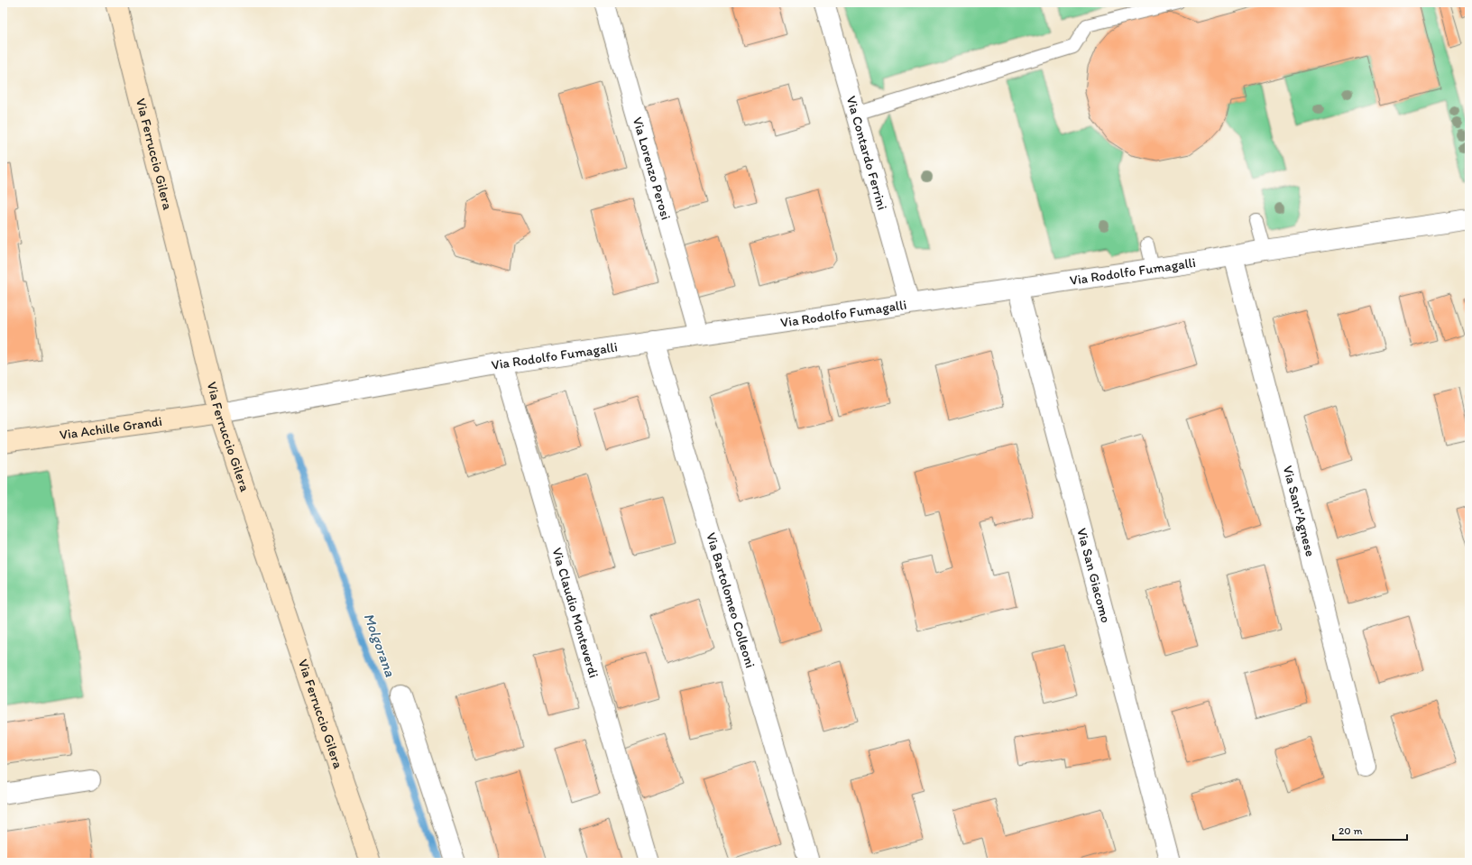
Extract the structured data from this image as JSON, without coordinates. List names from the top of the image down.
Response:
{
  "streets": {
    "main road": ["Via Ferruccio Gilera", "Via Achille Grandi"],
    "street": [
      "Via Contardo Ferrini",
      "Via Lorenzo Perosi",
      "Via Rodolfo Fumagalli",
      "Via Sant'Agnese",
      "Via San Giacomo",
      "Via Bartolomeo Colleoni",
      "Via Claudio Monteverdi"
    ]
  },
  "crossings": [
    ["Via Contardo Ferrini", "Via Rodolfo Fumagalli"],
    ["Via Ferruccio Gilera", "Via Rodolfo Fumagalli"],
    ["Via Ferruccio Gilera", "Via Achille Grandi"],
    ["Via Lorenzo Perosi", "Via Rodolfo Fumagalli"],
    ["Via Rodolfo Fumagalli", "Via Achille Grandi"],
    ["Via Rodolfo Fumagalli", "Via Sant'Agnese"],
    ["Via Rodolfo Fumagalli", "Via San Giacomo"],
    ["Via Rodolfo Fumagalli", "Via Bartolomeo Colleoni"],
    ["Via Rodolfo Fumagalli", "Via Claudio Monteverdi"]
  ],
  "water": ["Molgorana"],
  "scale_bar": "20 m"
}
